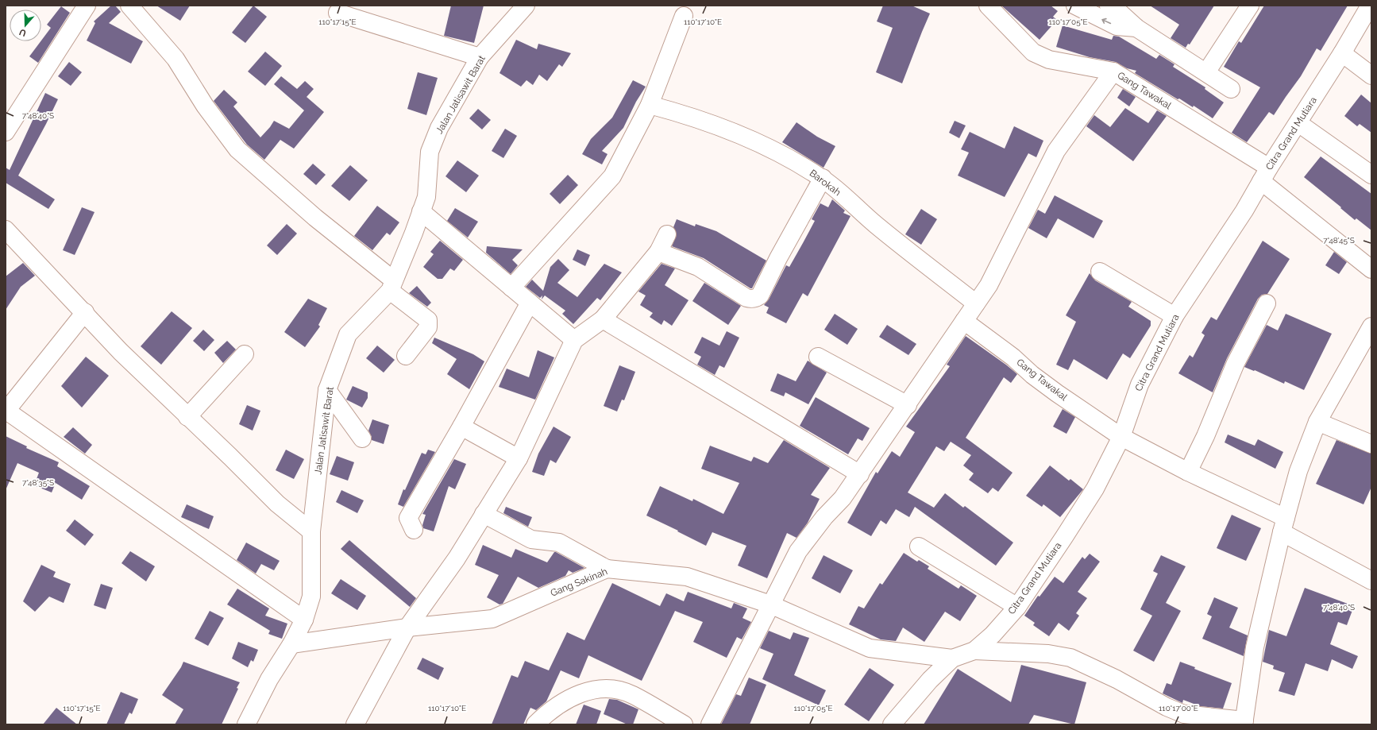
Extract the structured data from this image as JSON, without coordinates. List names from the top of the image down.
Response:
{
  "streets": {
    "street": [
      "Gang Tawakal",
      "Jalan Jatisawit Barat",
      "Citra Grand Mutiara",
      "Barokah",
      "Gang Sakinah"
    ]
  },
  "crossings": [
    ["Gang Tawakal", "Citra Grand Mutiara"],
    ["Jalan Jatisawit Barat", "Gang Sakinah"],
    ["Citra Grand Mutiara", "Gang Sakinah"]
  ],
  "north": "bottom",
  "coordinates": [
    "110°17'15\"E",
    "110°17'10\"E",
    "110°17'05\"E",
    "7°48'40\"S",
    "7°48'45\"S",
    "7°48'35\"S",
    "110°17'00\"E"
  ]
}
